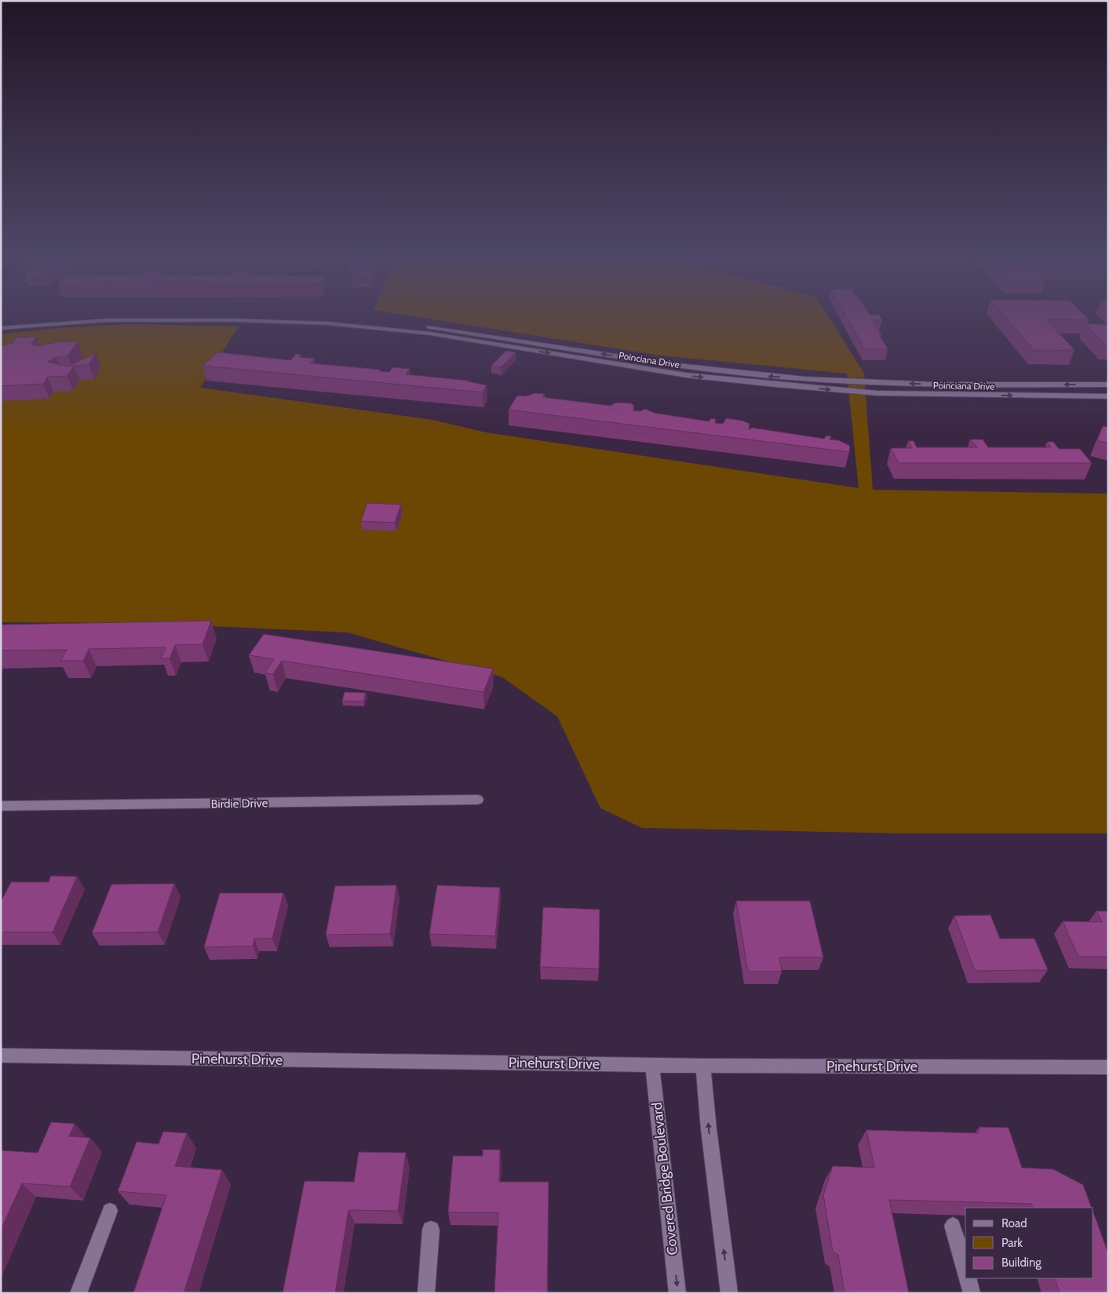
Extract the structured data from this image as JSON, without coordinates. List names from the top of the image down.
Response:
{
  "streets": {
    "street": [
      "Poinciana Drive",
      "Birdie Drive",
      "Pinehurst Drive",
      "Covered Bridge Boulevard"
    ]
  },
  "crossings": [
    ["Pinehurst Drive", "Covered Bridge Boulevard"]
  ],
  "legend": ["Road", "Park", "Building"]
}
